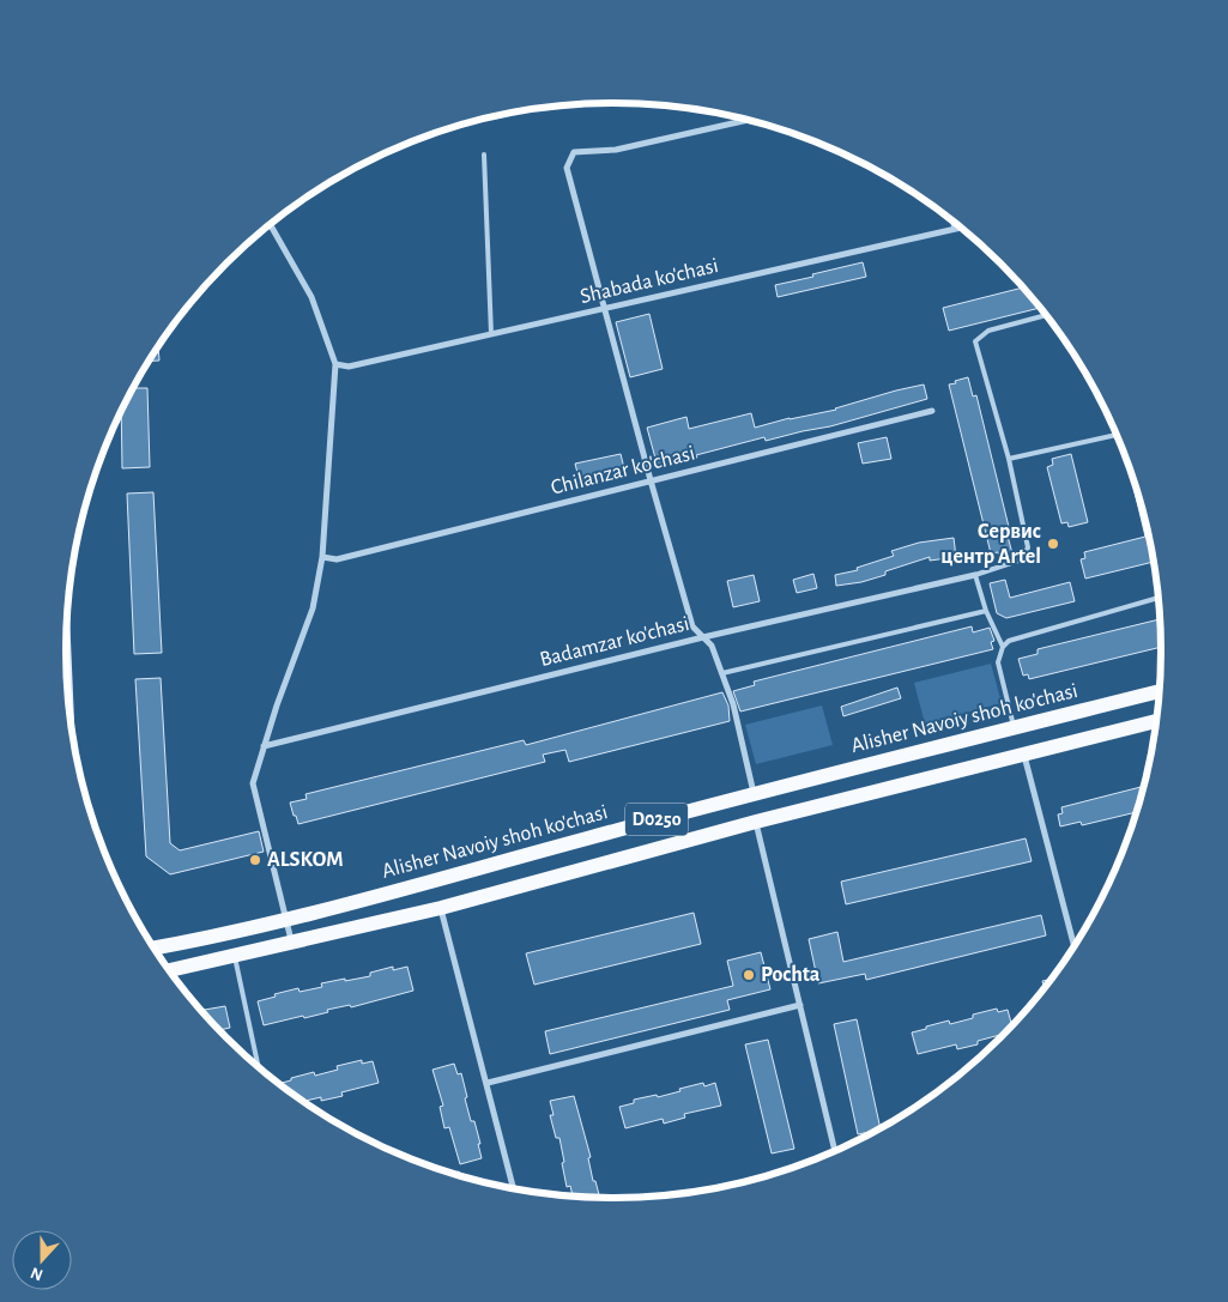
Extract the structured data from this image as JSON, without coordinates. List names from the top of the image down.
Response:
{
  "streets": {
    "main road": ["Alisher Navoiy shoh ko'chasi", "D025o"],
    "street": ["Shabada ko'chasi", "Chilanzar ko'chasi", "Badamzar ko'chasi"]
  },
  "places": ["Сервис центр Artel", "ALSKOM", "Pochta"],
  "north": "bottom"
}
